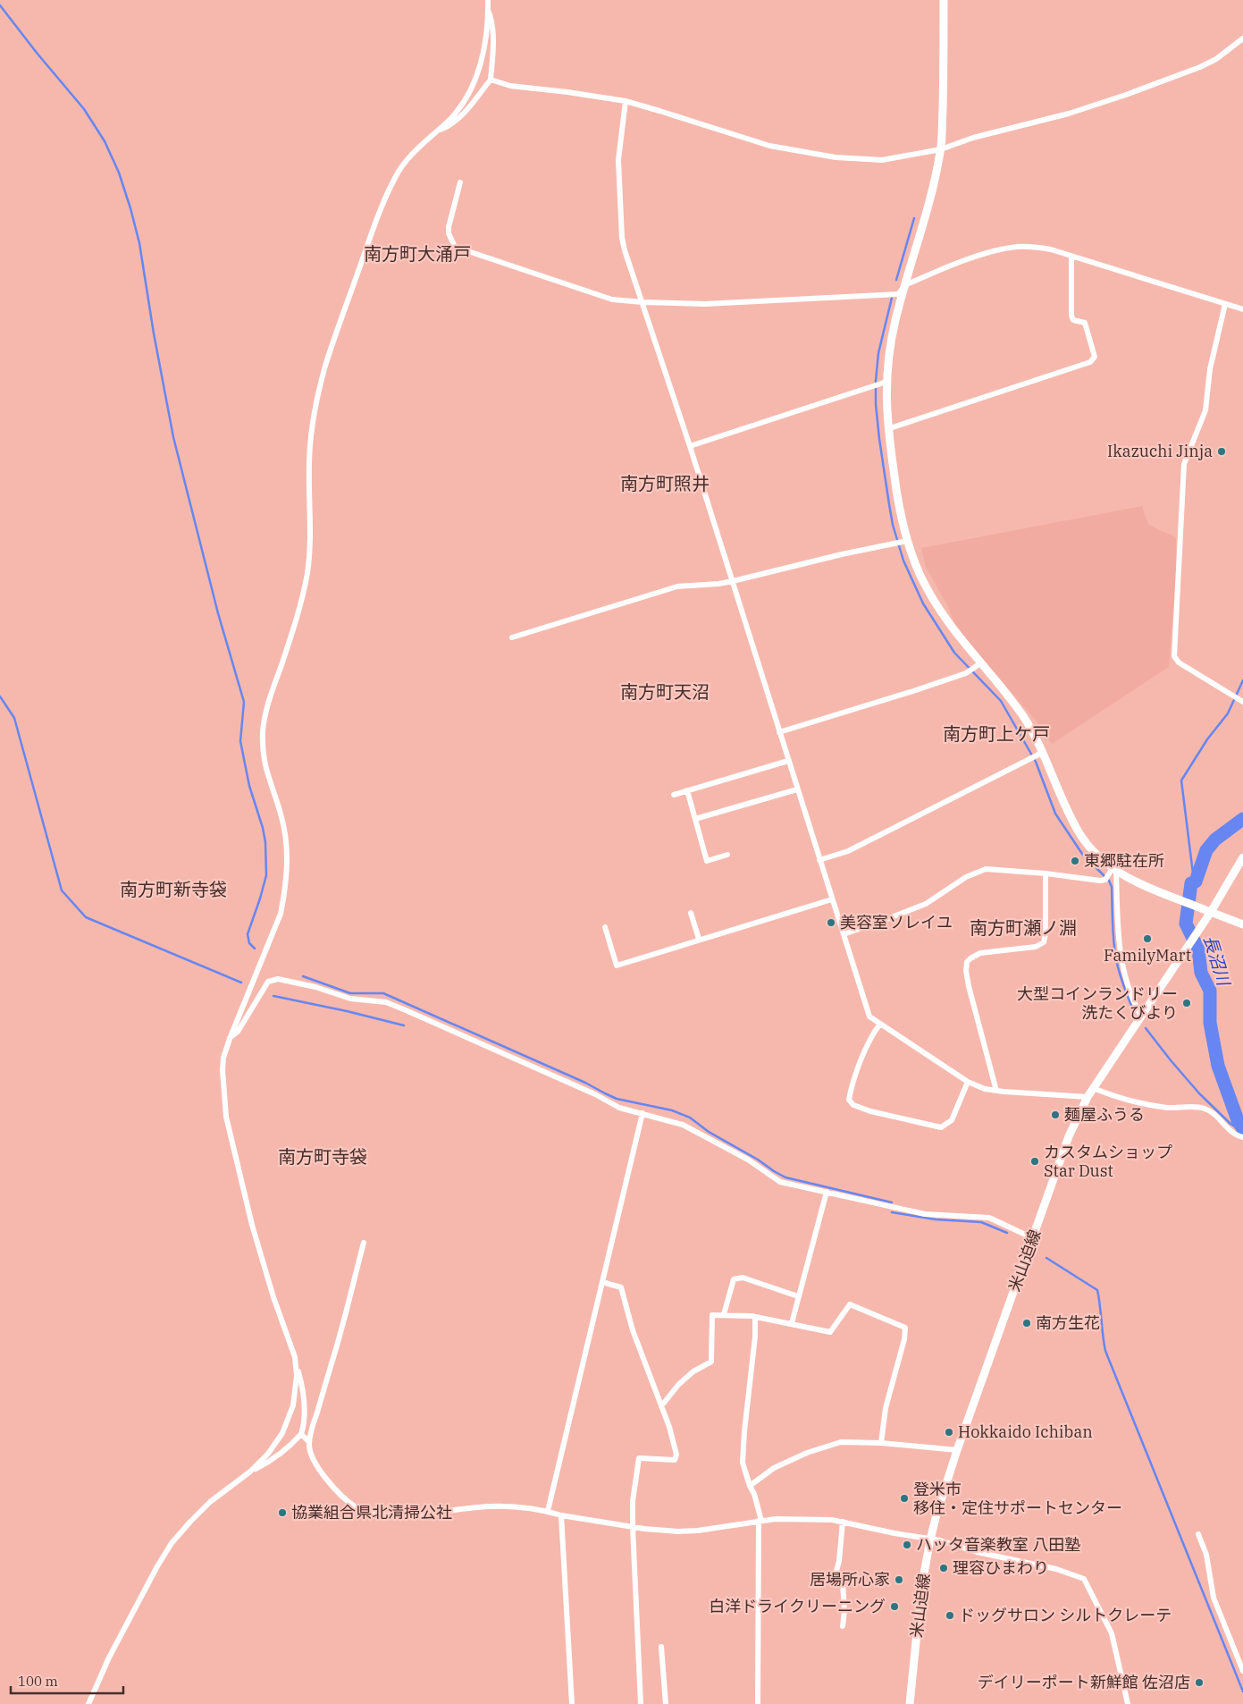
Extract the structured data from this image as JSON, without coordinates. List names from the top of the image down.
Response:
{
  "streets": {
    "street": ["米山迫線"]
  },
  "districts": [
    "南方町大涌戸",
    "南方町照井",
    "南方町天沼",
    "南方町上ケ戸",
    "南方町新寺袋",
    "南方町瀬ノ淵",
    "南方町寺袋"
  ],
  "water": ["長沼川"],
  "places": [
    "Ikazuchi Jinja",
    "東郷駐在所",
    "美容室ソレイユ",
    "FamilyMart",
    "大型コインランドリー 洗たくびより",
    "麺屋ふうる",
    "カスタムショップ Star Dust",
    "南方生花",
    "Hokkaido Ichiban",
    "登米市 移住・定住サポートセンター",
    "協業組合県北清掃公社",
    "ハッタ音楽教室 八田塾",
    "理容ひまわり",
    "居場所心家",
    "白洋ドライクリーニング",
    "ドッグサロン シルトクレーテ",
    "デイリーポート新鮮館 佐沼店"
  ],
  "scale_bar": "100 m"
}
